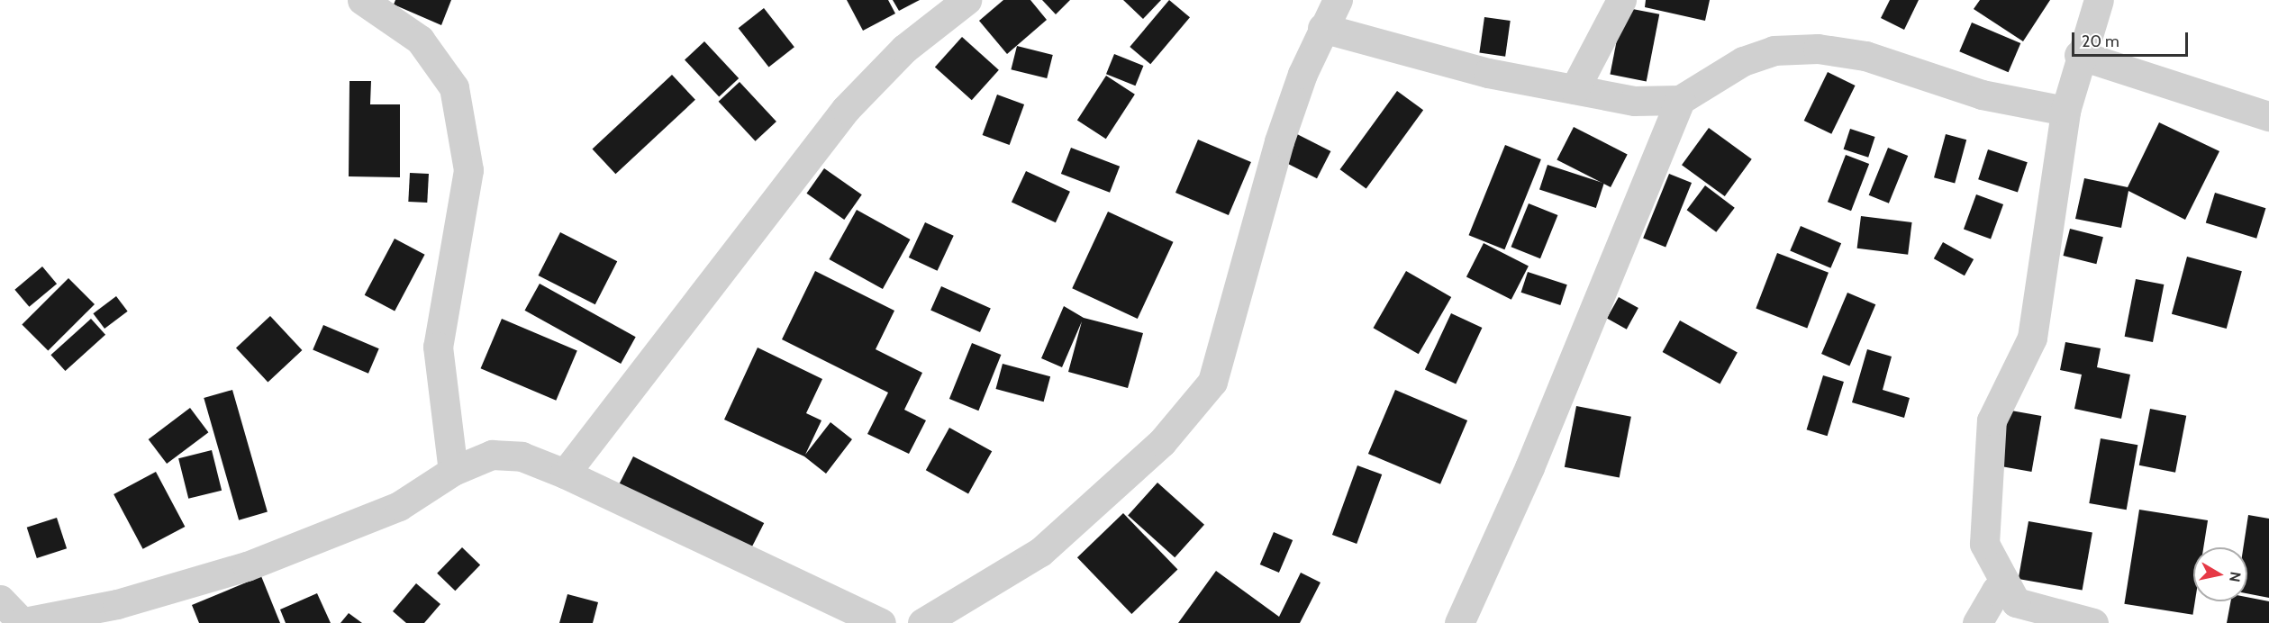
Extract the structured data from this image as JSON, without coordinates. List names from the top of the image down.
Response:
{
  "scale_bar": "20 m",
  "north": "right"
}
